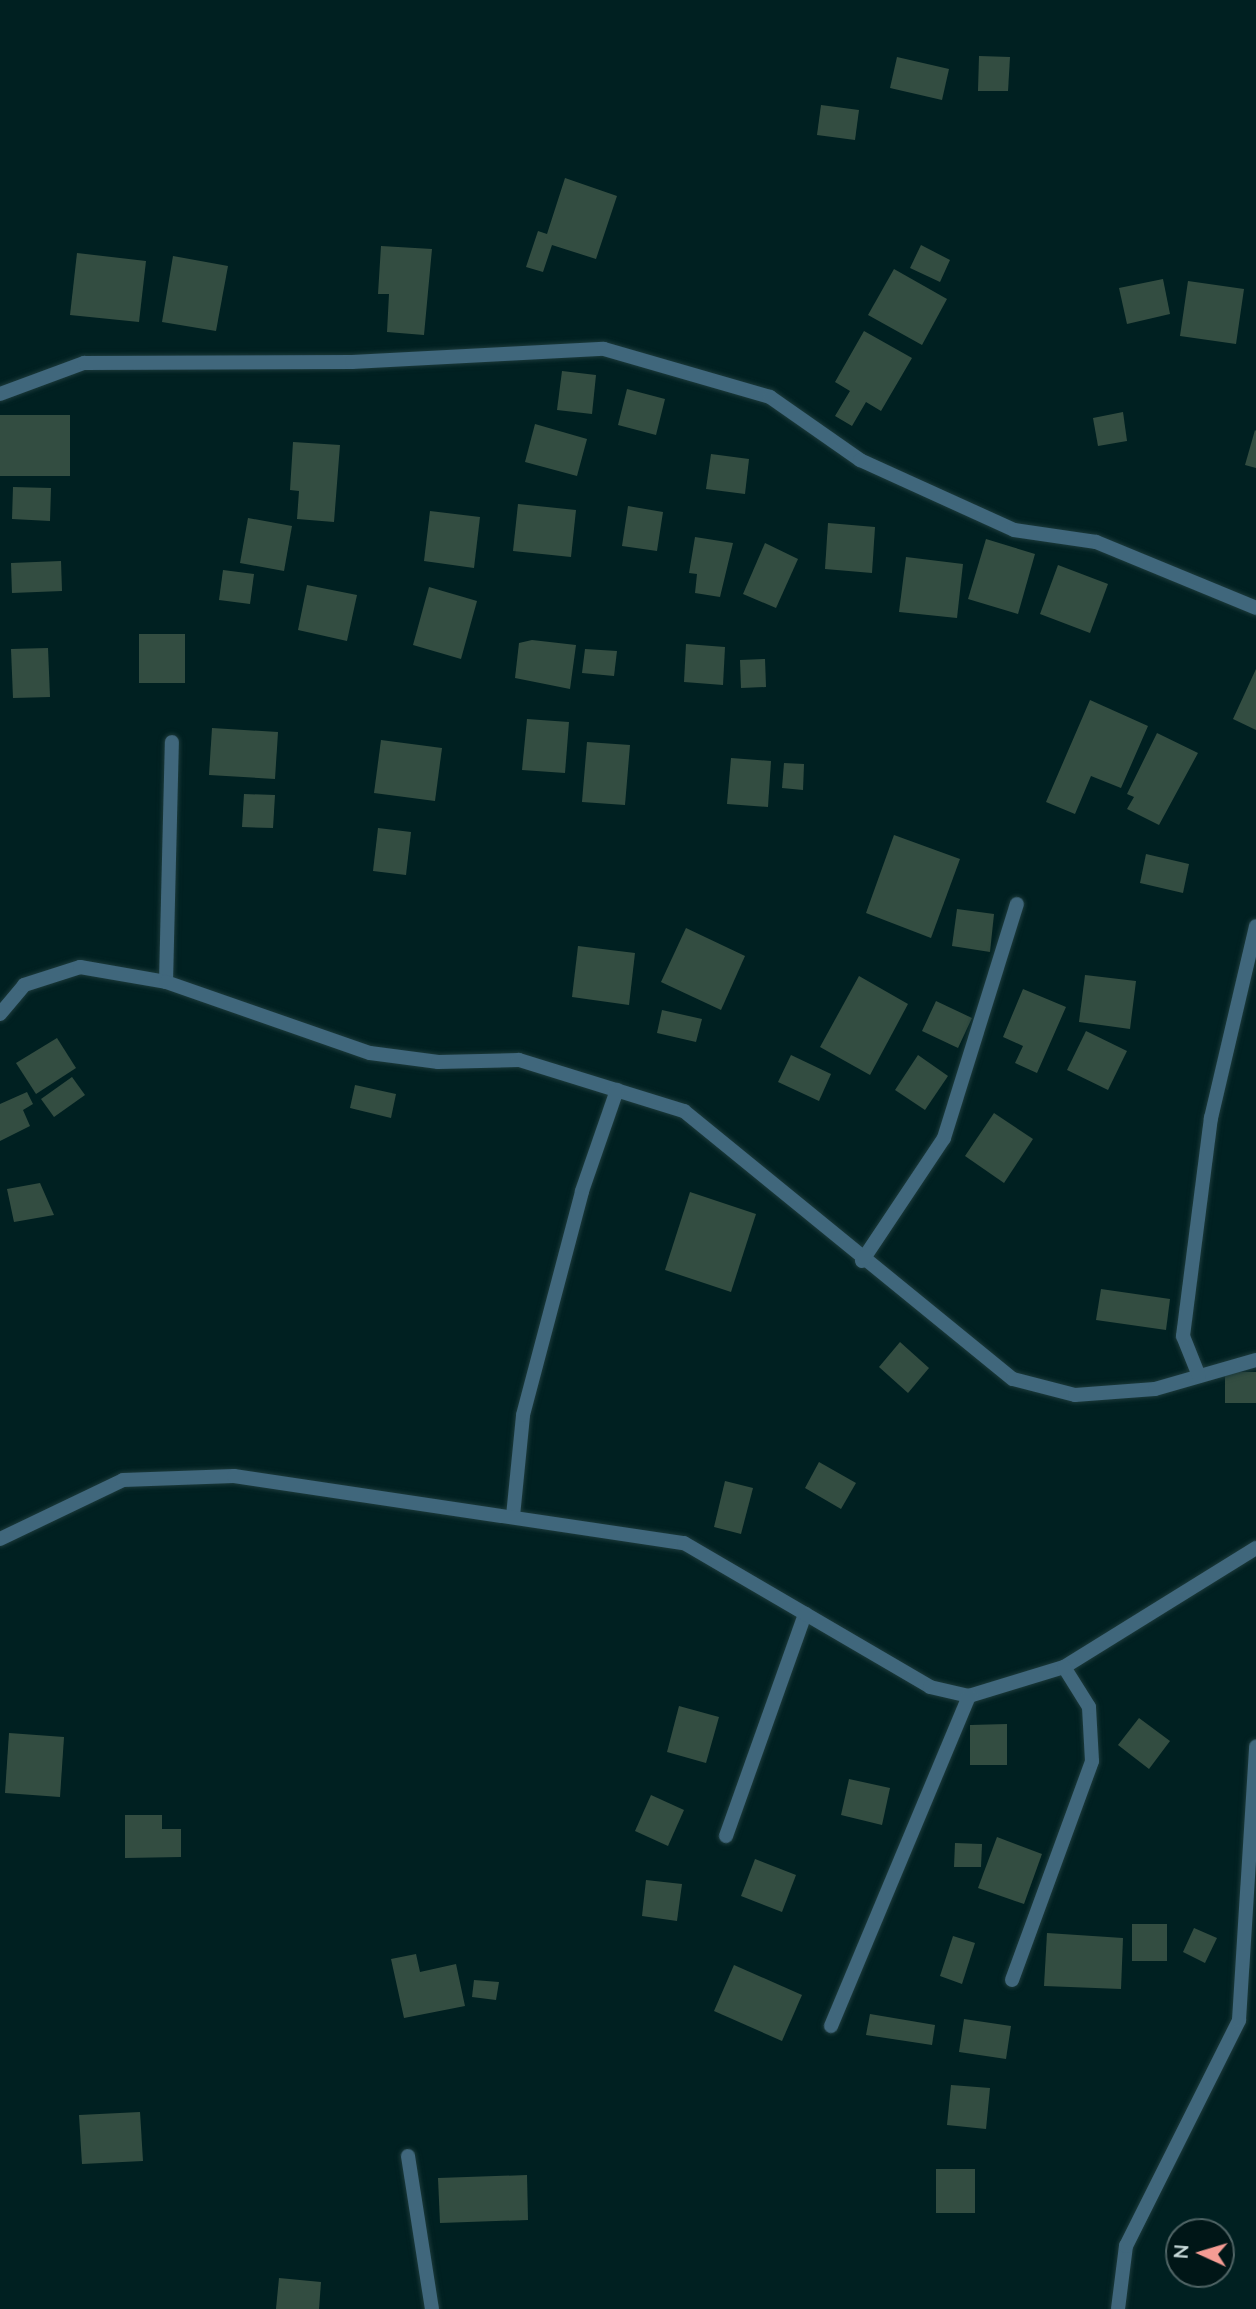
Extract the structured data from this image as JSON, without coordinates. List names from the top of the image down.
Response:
{
  "north": "left"
}
